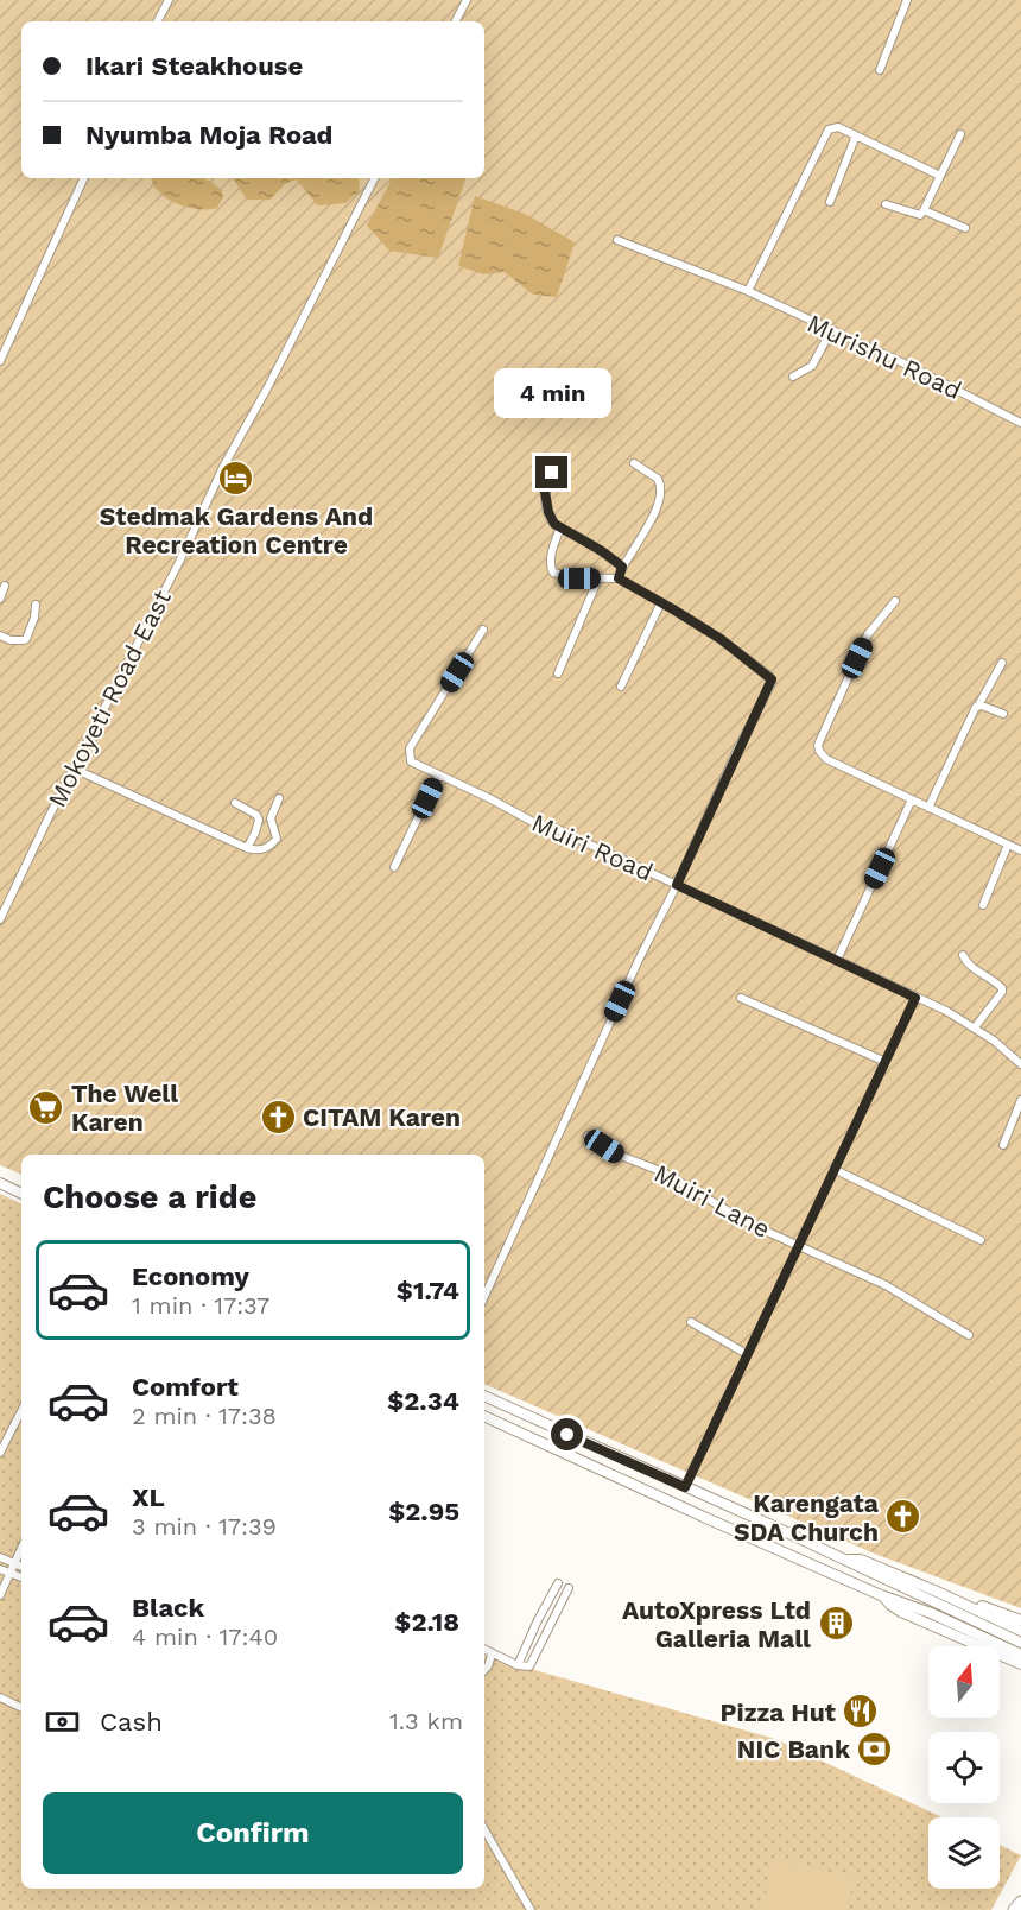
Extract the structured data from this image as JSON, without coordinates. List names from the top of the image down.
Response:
{
  "streets": {
    "street": [
      "Murishu Road",
      "Mokoyeti Road East",
      "Muiri Road",
      "Muiri Lane"
    ]
  },
  "crossings": [
    ["Muiri Road", "Muiri Lane"]
  ],
  "places": {
    "hotel": ["Stedmak Gardens And Recreation Centre"],
    "supermarket": ["The Well Karen"],
    "church": ["CITAM Karen", "Karengata SDA Church"],
    "building": ["AutoXpress Ltd Galleria Mall"],
    "restaurant": ["Pizza Hut"],
    "bank": ["NIC Bank"]
  },
  "north": "top",
  "page": {
    "banner": ["Ikari Steakhouse", "Nyumba Moja Road"],
    "bubble": "4 min",
    "heading": "Choose a ride",
    "list": [
      {
        "name": "Economy",
        "note": "1 min · 17:37",
        "value": "$1.74"
      },
      {
        "name": "Comfort",
        "note": "2 min · 17:38",
        "value": "$2.34"
      },
      {
        "name": "XL",
        "note": "3 min · 17:39",
        "value": "$2.95"
      },
      {
        "name": "Black",
        "note": "4 min · 17:40",
        "value": "$2.18"
      }
    ],
    "pay": ["Cash", "1.3 km"],
    "buttons": "Confirm"
  }
}
